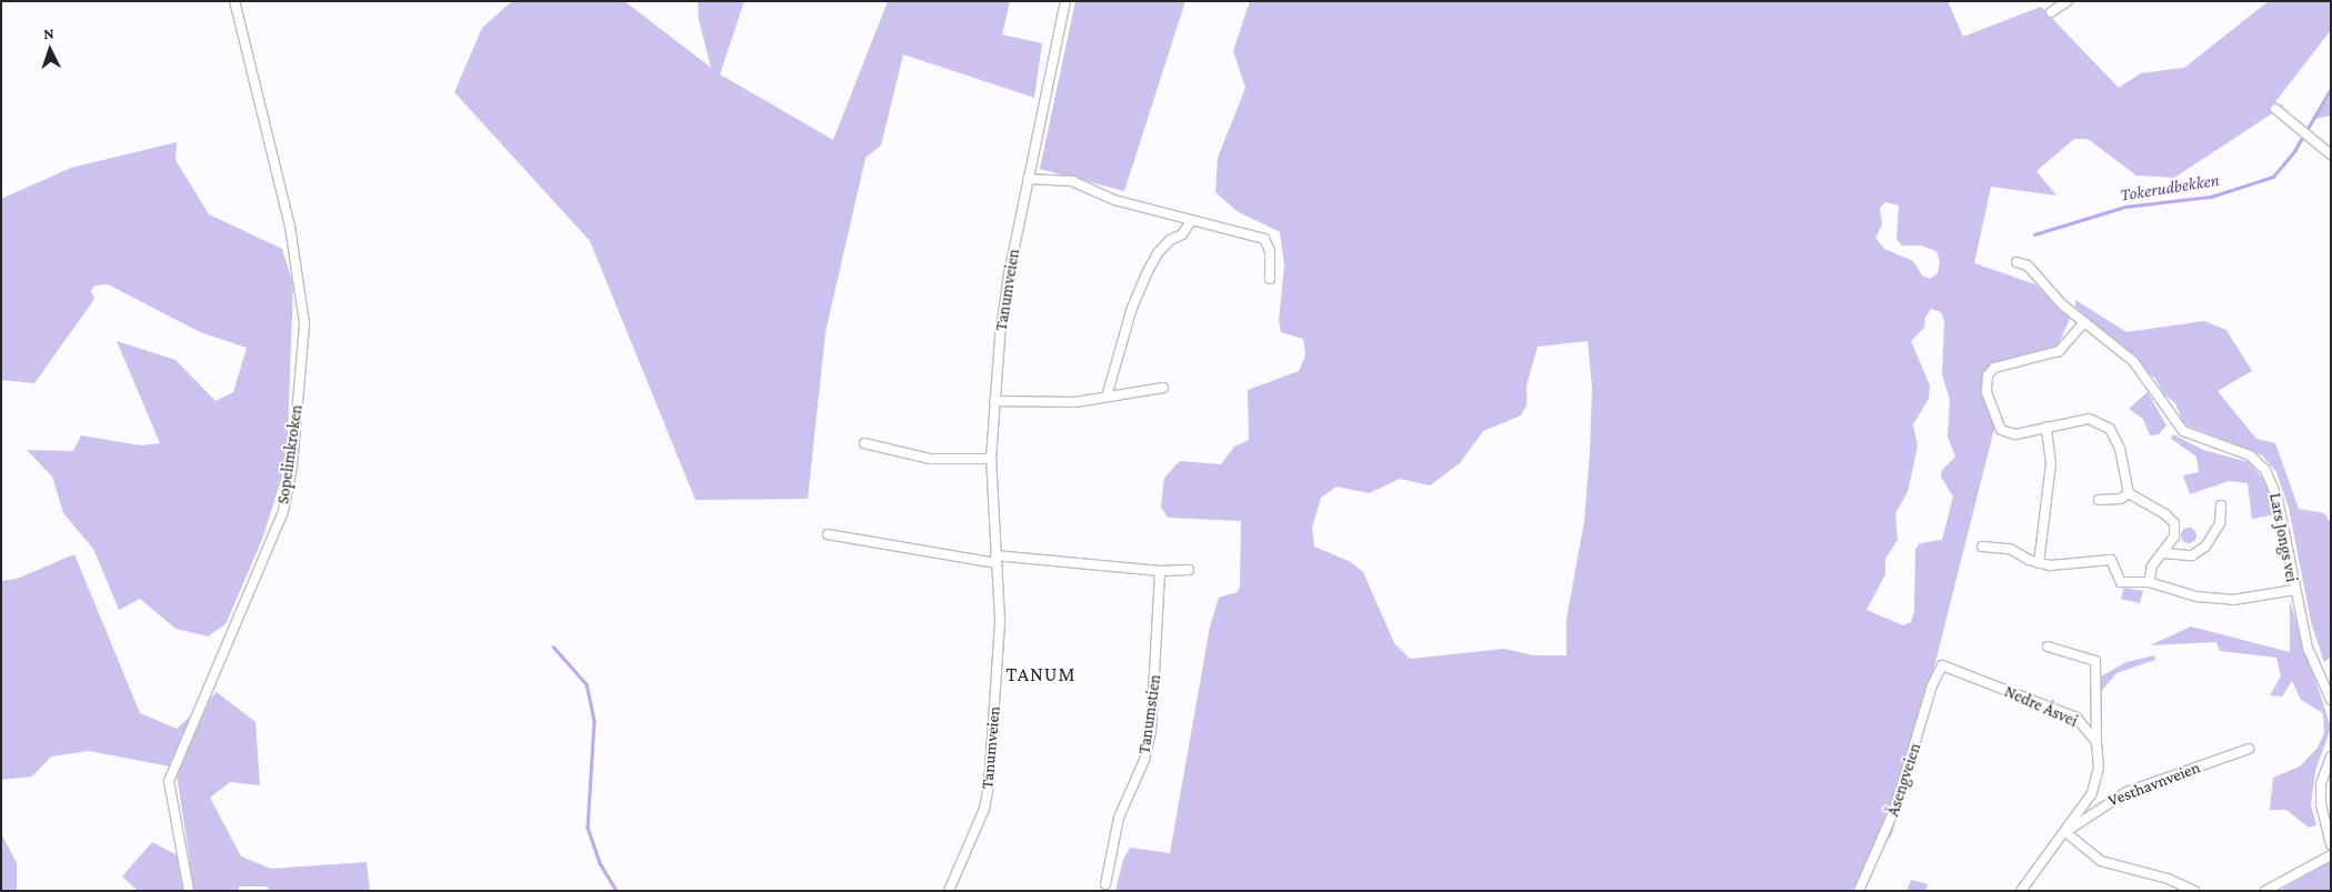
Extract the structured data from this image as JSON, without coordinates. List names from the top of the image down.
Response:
{
  "streets": {
    "street": [
      "Tanumveien",
      "Sopelimkroken",
      "Lars Jongs vei",
      "Nedre Åsvei",
      "Tanumstien",
      "Åsengveien",
      "Vesthavnveien"
    ]
  },
  "crossings": [
    ["Nedre Åsvei", "Åsengveien"]
  ],
  "districts": ["TANUM"],
  "water": ["Tokerudbekken"],
  "north": "top"
}
